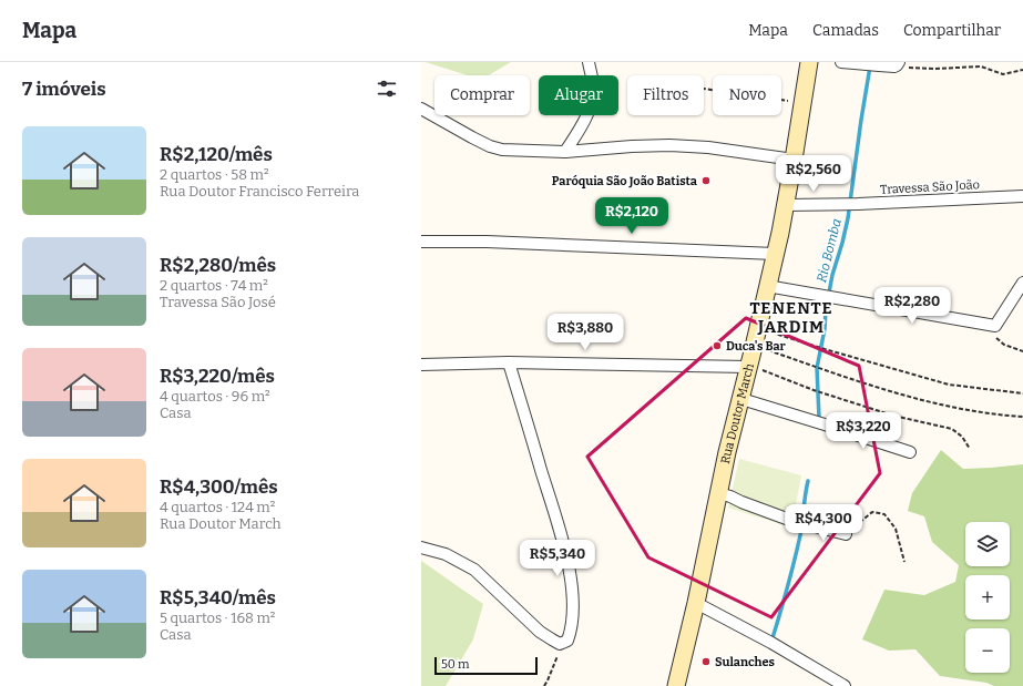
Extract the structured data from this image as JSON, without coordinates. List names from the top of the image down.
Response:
{
  "streets": {
    "main road": ["Rua Doutor March"],
    "street": ["Travessa São João"]
  },
  "crossings": [
    ["Travessa São João", "Rua Doutor March"]
  ],
  "districts": ["TENENTE JARDIM"],
  "water": ["Rio Bomba"],
  "places": ["Paróquia São João Batista", "Duca's Bar", "Sulanches"],
  "scale_bar": "50 m",
  "page": {
    "header": "Mapa",
    "nav": ["Mapa", "Camadas", "Compartilhar"],
    "heading": "7 imóveis",
    "chip": [
      "Comprar",
      "Alugar",
      "Filtros",
      "Novo"
    ],
    "list": [
      {
        "name": "R$2,120/mês",
        "note": "2 quartos · 58 m² · Rua Doutor Francisco Ferreira"
      },
      {
        "name": "R$2,280/mês",
        "note": "2 quartos · 74 m² · Travessa São José"
      },
      {
        "name": "R$3,220/mês",
        "note": "4 quartos · 96 m² · Casa"
      },
      {
        "name": "R$4,300/mês",
        "note": "4 quartos · 124 m² · Rua Doutor March"
      },
      {
        "name": "R$5,340/mês",
        "note": "5 quartos · 168 m² · Casa"
      }
    ],
    "price": [
      "R$2,560",
      "R$2,120",
      "R$2,280",
      "R$3,880",
      "R$3,220",
      "R$4,300",
      "R$5,340"
    ],
    "map_buttons": ["+", "−"],
    "scale": "50 m"
  }
}
